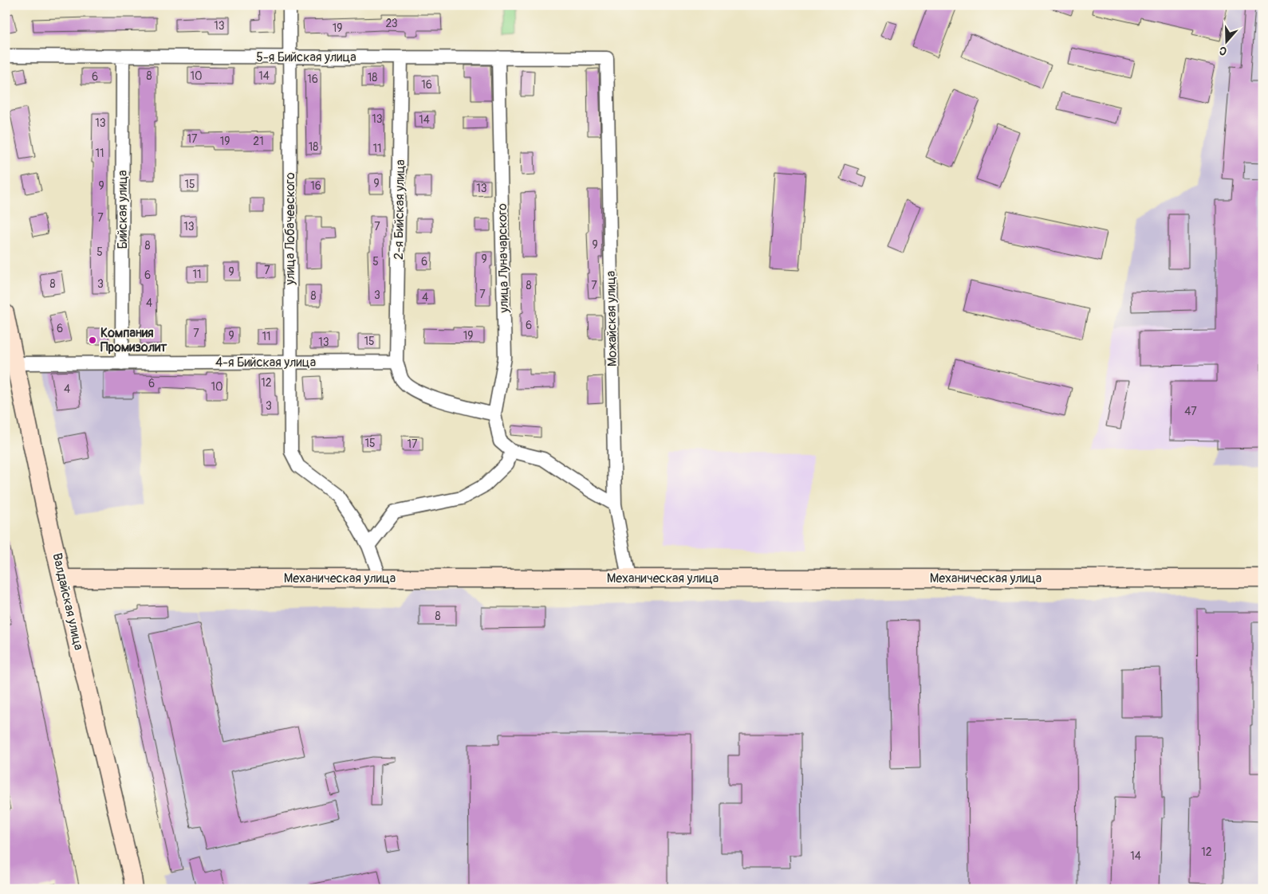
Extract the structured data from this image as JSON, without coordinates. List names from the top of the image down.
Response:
{
  "streets": {
    "street": [
      "5-я Бийская улица",
      "Бийская улица",
      "2-я Бийская улица",
      "улица Лобачевского",
      "улица Луначарского",
      "Можайская улица",
      "4-я Бийская улица",
      "Механическая улица",
      "Валдайская улица"
    ]
  },
  "crossings": [
    ["5-я Бийская улица", "Бийская улица"],
    ["5-я Бийская улица", "2-я Бийская улица"],
    ["5-я Бийская улица", "улица Лобачевского"],
    ["5-я Бийская улица", "улица Луначарского"],
    ["5-я Бийская улица", "Можайская улица"],
    ["Бийская улица", "4-я Бийская улица"],
    ["2-я Бийская улица", "4-я Бийская улица"],
    ["улица Лобачевского", "4-я Бийская улица"],
    ["Можайская улица", "Механическая улица"],
    ["4-я Бийская улица", "Валдайская улица"],
    ["Механическая улица", "Валдайская улица"]
  ],
  "places": ["Компания Промизолит"],
  "house_numbers": [
    "23",
    "13",
    "19",
    "8",
    "10",
    "14",
    "6",
    "18",
    "16",
    "16",
    "13",
    "14",
    "13",
    "17",
    "19",
    "21",
    "18",
    "11",
    "11",
    "9",
    "15",
    "9",
    "16",
    "13",
    "7",
    "13",
    "7",
    "9",
    "8",
    "5",
    "9",
    "5",
    "6",
    "7",
    "9",
    "11",
    "6",
    "8",
    "3",
    "8",
    "7",
    "7",
    "3",
    "8",
    "4",
    "4",
    "6",
    "6",
    "7",
    "9",
    "19",
    "11",
    "15",
    "13",
    "12",
    "6",
    "10",
    "4",
    "3",
    "47",
    "15",
    "17",
    "8",
    "12",
    "14"
  ],
  "north": "bottom"
}
